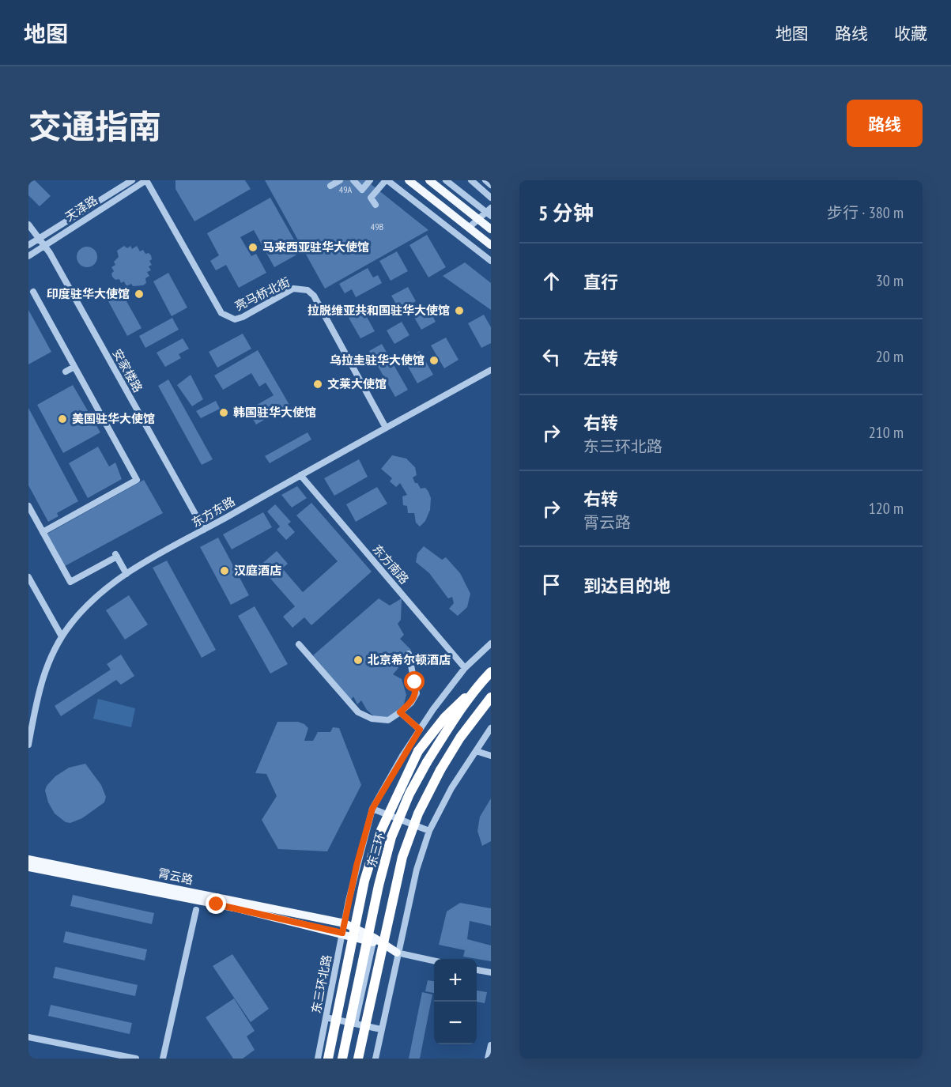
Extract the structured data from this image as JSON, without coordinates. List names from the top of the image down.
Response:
{
  "streets": {
    "highway": ["东三环"],
    "main road": ["霄云路"],
    "street": [
      "天泽路",
      "亮马桥北街",
      "安家楼路",
      "东方东路",
      "东方南路",
      "东三环北路"
    ]
  },
  "crossings": [
    ["天泽路", "亮马桥北街"],
    ["天泽路", "安家楼路"],
    ["亮马桥北街", "东方东路"],
    ["安家楼路", "东方东路"],
    ["东方东路", "东方南路"],
    ["东方南路", "东三环北路"],
    ["霄云路", "东三环北路"]
  ],
  "places": [
    "马来西亚驻华大使馆",
    "印度驻华大使馆",
    "拉脱维亚共和国驻华大使馆",
    "乌拉圭驻华大使馆",
    "文莱大使馆",
    "韩国驻华大使馆",
    "美国驻华大使馆",
    "汉庭酒店",
    "北京希尔顿酒店"
  ],
  "house_numbers": ["49A", "49B"],
  "page": {
    "header": "地图",
    "nav": ["地图", "路线", "收藏"],
    "title": "交通指南",
    "buttons": "路线",
    "heading": ["5 分钟", "步行 · 380 m"],
    "list": [
      ["直行", "30 m"],
      ["左转", "20 m"],
      ["右转", "东三环北路", "210 m"],
      ["右转", "霄云路", "120 m"],
      "到达目的地"
    ],
    "map_buttons": ["+", "−"]
  }
}
